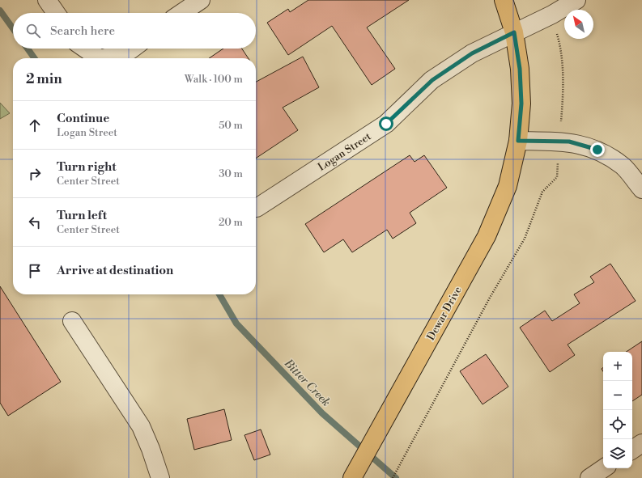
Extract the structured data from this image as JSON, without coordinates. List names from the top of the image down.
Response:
{
  "streets": {
    "main road": ["Dewar Drive"],
    "street": ["Logan Street"]
  },
  "crossings": [
    ["Logan Street", "Dewar Drive"]
  ],
  "water": ["Bitter Creek"],
  "north": "top left",
  "page": {
    "search": "Search here",
    "heading": ["2 min", "Walk · 100 m"],
    "list": [
      ["Continue", "Logan Street", "50 m"],
      ["Turn right", "Center Street", "30 m"],
      ["Turn left", "Center Street", "20 m"],
      "Arrive at destination"
    ],
    "map_buttons": ["+", "−"]
  }
}
